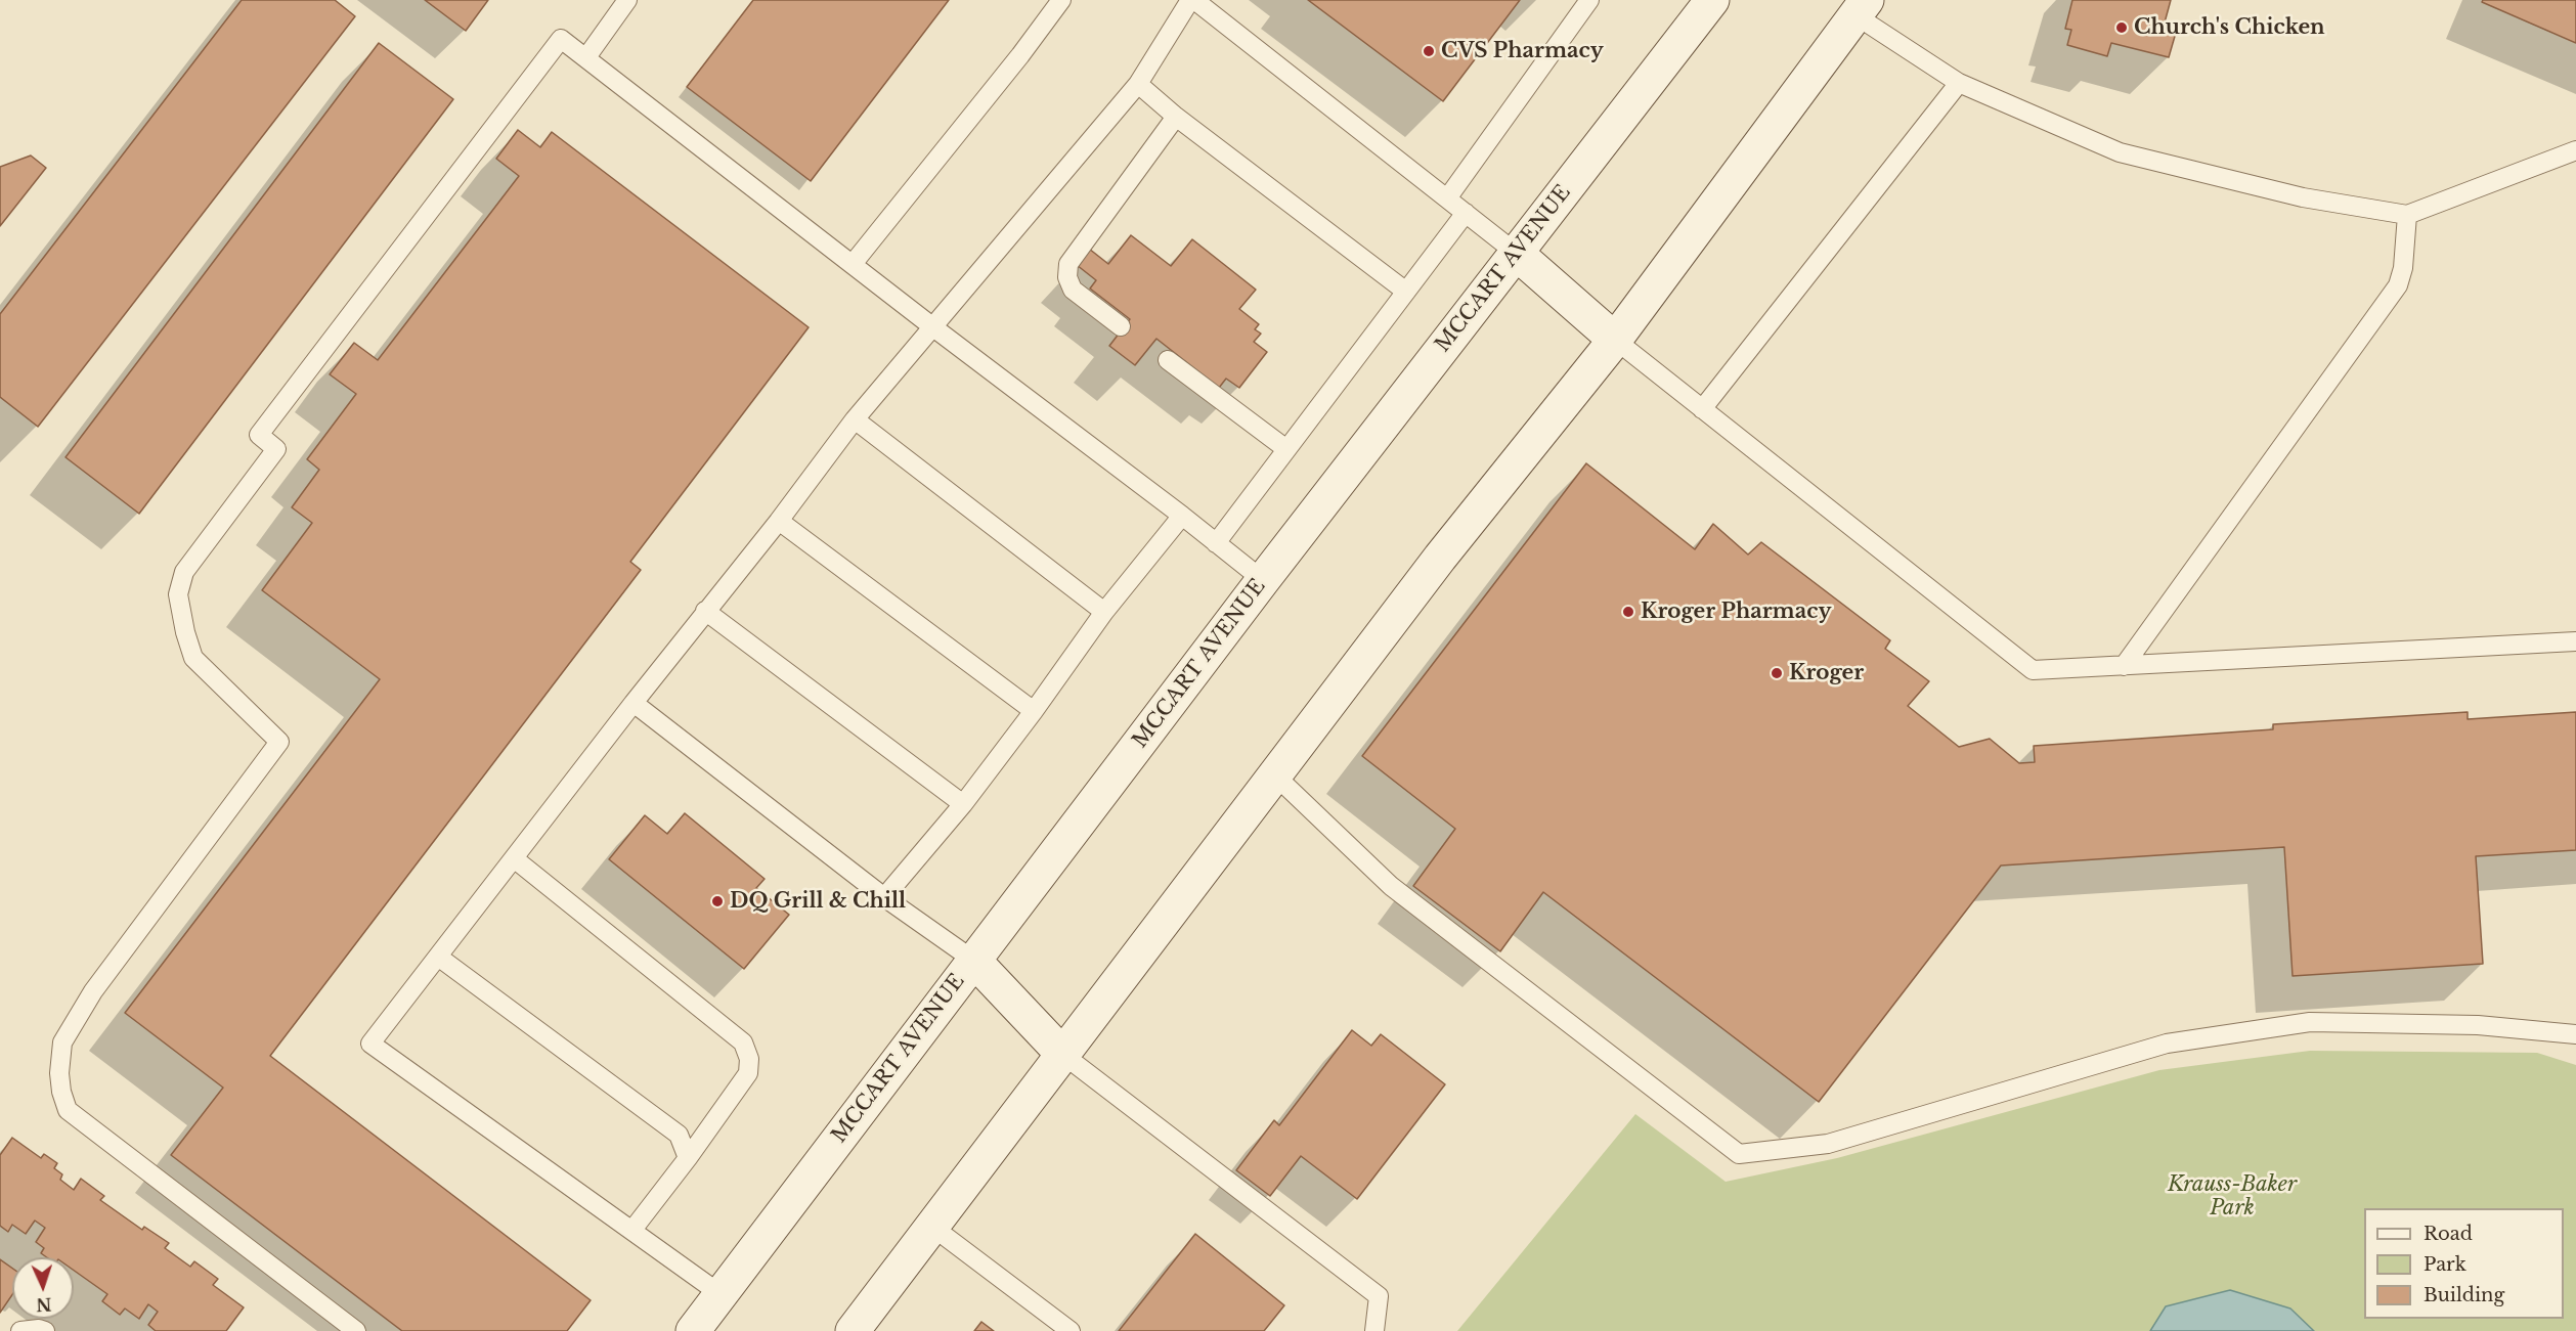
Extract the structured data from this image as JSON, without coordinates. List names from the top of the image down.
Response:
{
  "streets": {
    "main road": ["MCCART AVENUE"]
  },
  "parks": ["Krauss-Baker Park"],
  "places": [
    "Church's Chicken",
    "CVS Pharmacy",
    "Kroger Pharmacy",
    "Kroger",
    "DQ Grill & Chill"
  ],
  "legend": ["Road", "Park", "Building"],
  "north": "bottom"
}
